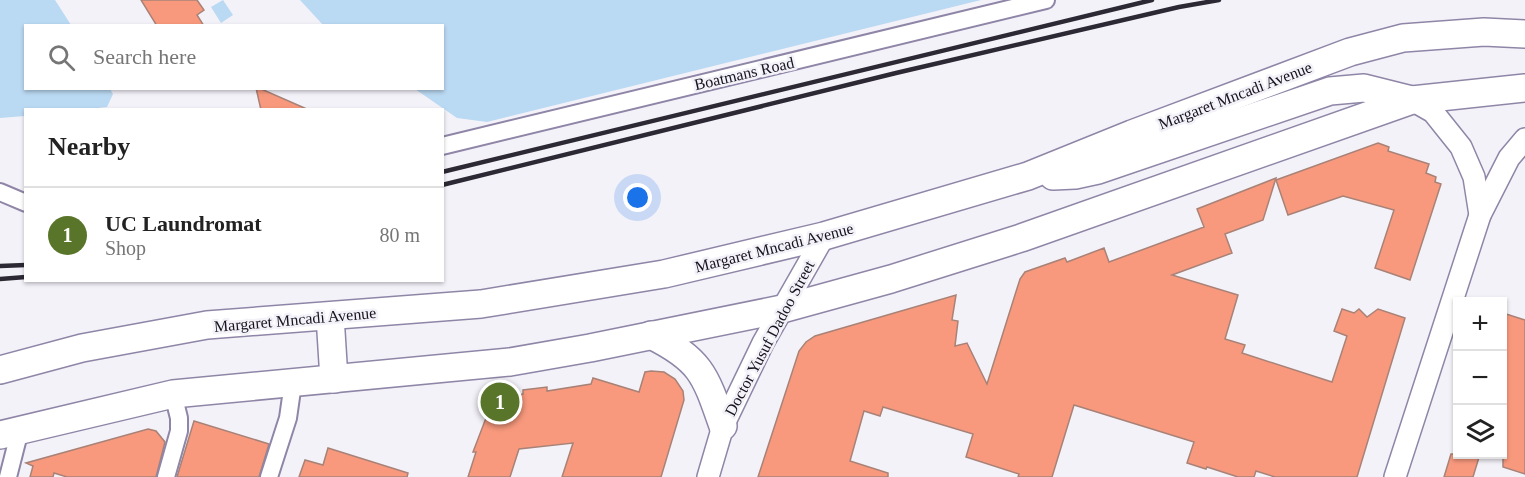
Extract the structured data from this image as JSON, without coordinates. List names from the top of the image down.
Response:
{
  "streets": {
    "main road": ["Margaret Mncadi Avenue"],
    "street": ["Boatmans Road", "Doctor Yusuf Dadoo Street"]
  },
  "crossings": [
    ["Margaret Mncadi Avenue", "Doctor Yusuf Dadoo Street"]
  ],
  "page": {
    "search": "Search here",
    "heading": "Nearby",
    "list": [
      {
        "mark": "1",
        "name": "UC Laundromat",
        "note": "Shop",
        "value": "80 m"
      }
    ],
    "map_buttons": ["+", "−"],
    "pins": "1"
  }
}
